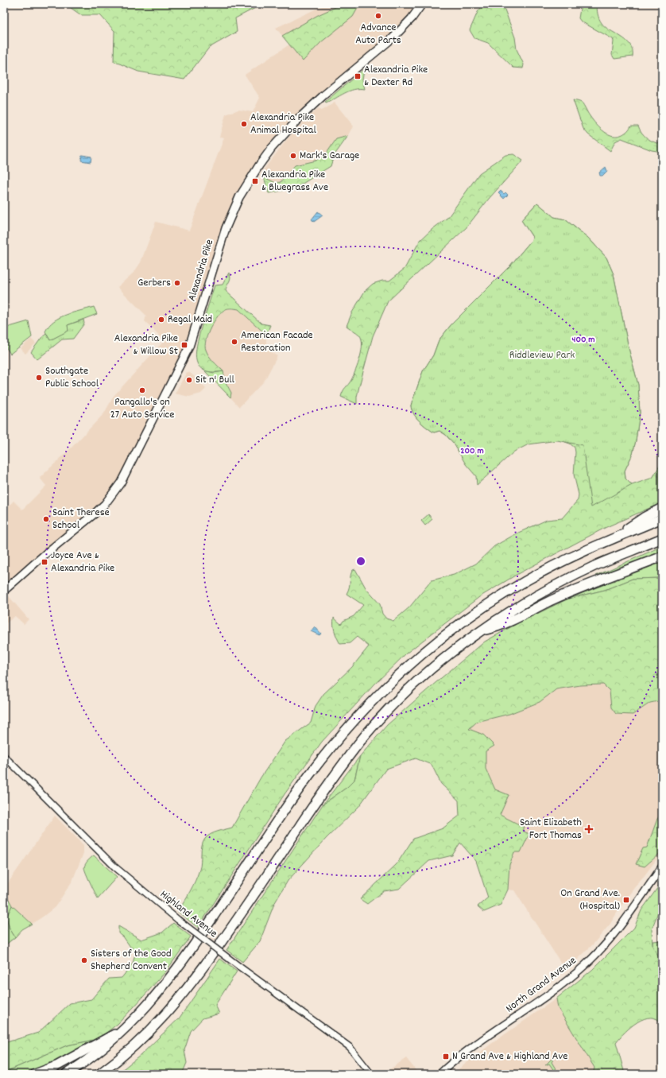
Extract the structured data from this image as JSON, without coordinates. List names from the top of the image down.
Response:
{
  "streets": {
    "main road": ["Alexandria Pike", "North Grand Avenue"],
    "street": ["Highland Avenue"]
  },
  "parks": ["Riddleview Park"],
  "places": {
    "other": [
      "Advance Auto Parts",
      "Alexandria Pike Animal Hospital",
      "Mark's Garage",
      "Gerbers",
      "Regal Maid",
      "American Facade Restoration",
      "Southgate Public School",
      "Sit n' Bull",
      "Pangallo's on 27 Auto Service",
      "Saint Therese School",
      "Sisters of the Good Shepherd Convent"
    ],
    "transit": [
      "Alexandria Pike & Dexter Rd",
      "Alexandria Pike & Bluegrass Ave",
      "Alexandria Pike & Willow St",
      "Joyce Ave & Alexandria Pike",
      "On Grand Ave. (Hospital)",
      "N Grand Ave & Highland Ave"
    ],
    "health": ["Saint Elizabeth Fort Thomas"]
  },
  "rings": ["400 m", "200 m"]
}
